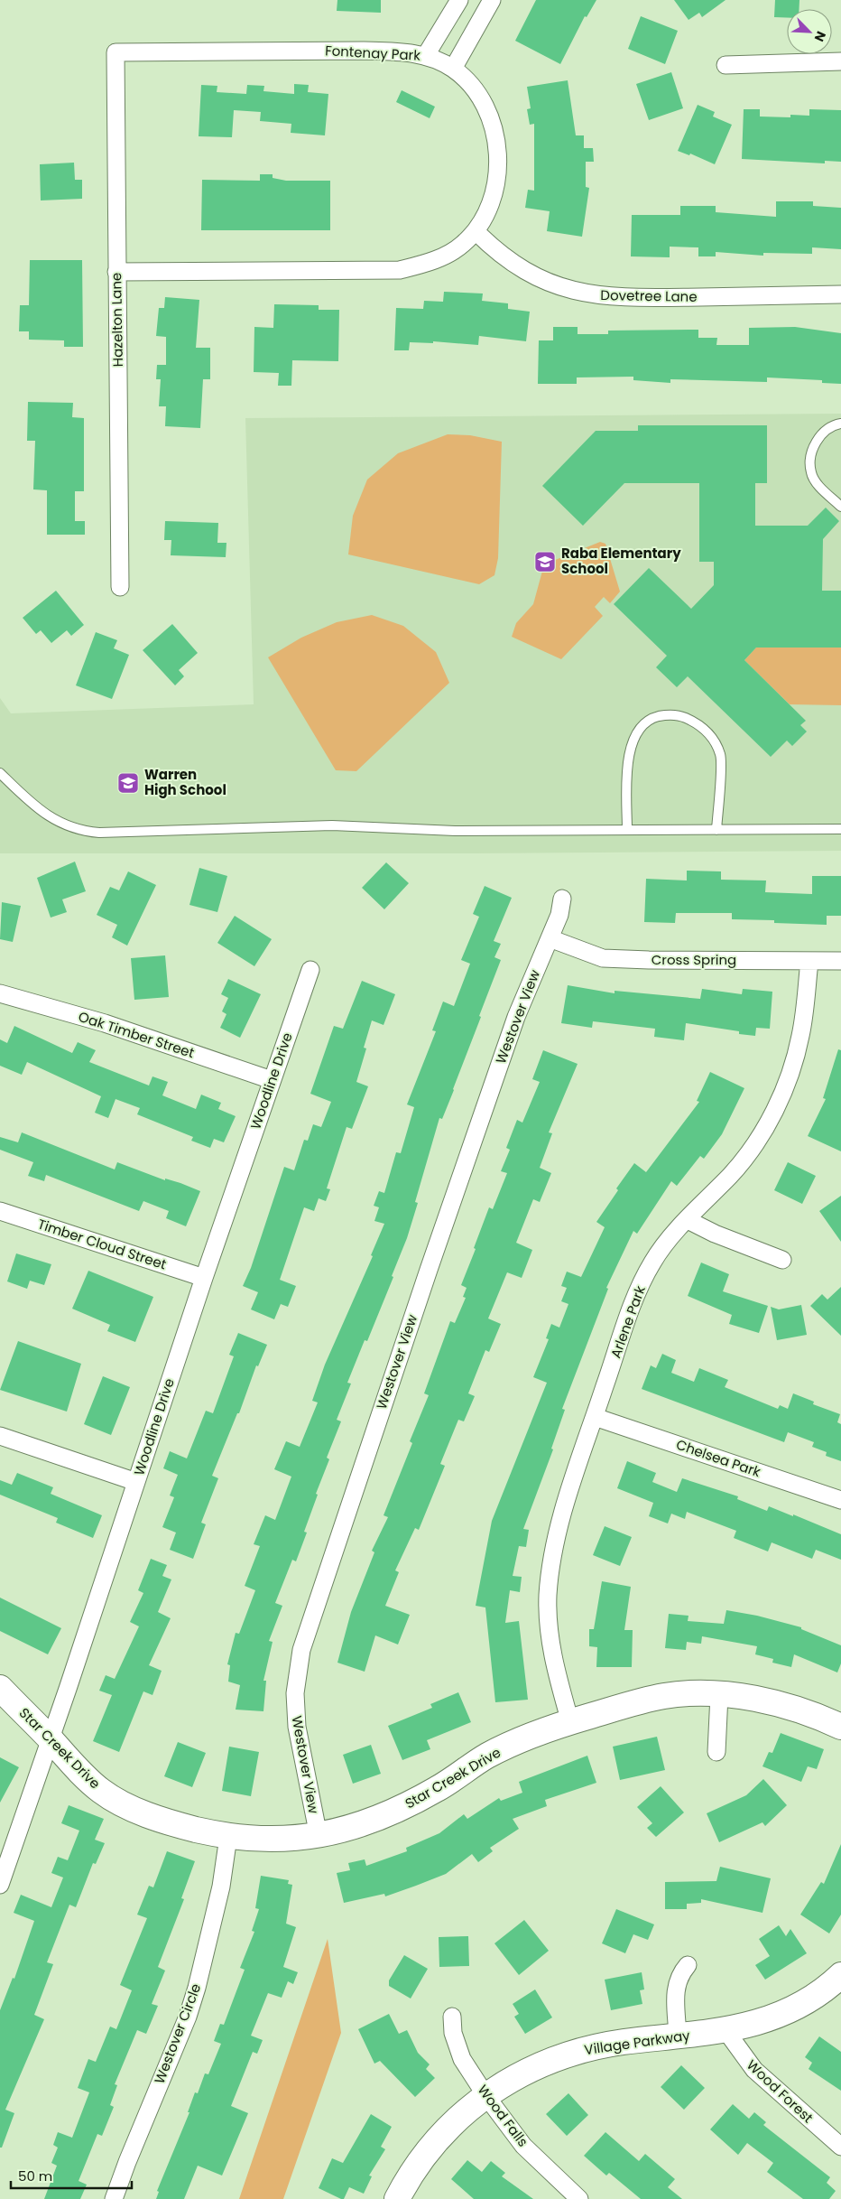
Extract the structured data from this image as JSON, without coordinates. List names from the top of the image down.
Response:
{
  "streets": {
    "street": [
      "Fontenay Park",
      "Dovetree Lane",
      "Hazelton Lane",
      "Cross Spring",
      "Westover View",
      "Oak Timber Street",
      "Woodline Drive",
      "Timber Cloud Street",
      "Arlene Park",
      "Chelsea Park",
      "Star Creek Drive",
      "Westover Circle",
      "Village Parkway",
      "Wood Forest",
      "Wood Falls"
    ]
  },
  "crossings": [
    ["Fontenay Park", "Dovetree Lane"],
    ["Fontenay Park", "Hazelton Lane"],
    ["Cross Spring", "Westover View"],
    ["Cross Spring", "Arlene Park"],
    ["Westover View", "Star Creek Drive"],
    ["Oak Timber Street", "Woodline Drive"],
    ["Woodline Drive", "Timber Cloud Street"],
    ["Woodline Drive", "Star Creek Drive"],
    ["Arlene Park", "Chelsea Park"],
    ["Arlene Park", "Star Creek Drive"],
    ["Star Creek Drive", "Westover Circle"],
    ["Village Parkway", "Wood Forest"],
    ["Village Parkway", "Wood Falls"]
  ],
  "places": {
    "school or university": ["Raba Elementary School", "Warren High School"]
  },
  "scale_bar": "50 m",
  "north": "bottom right"
}
